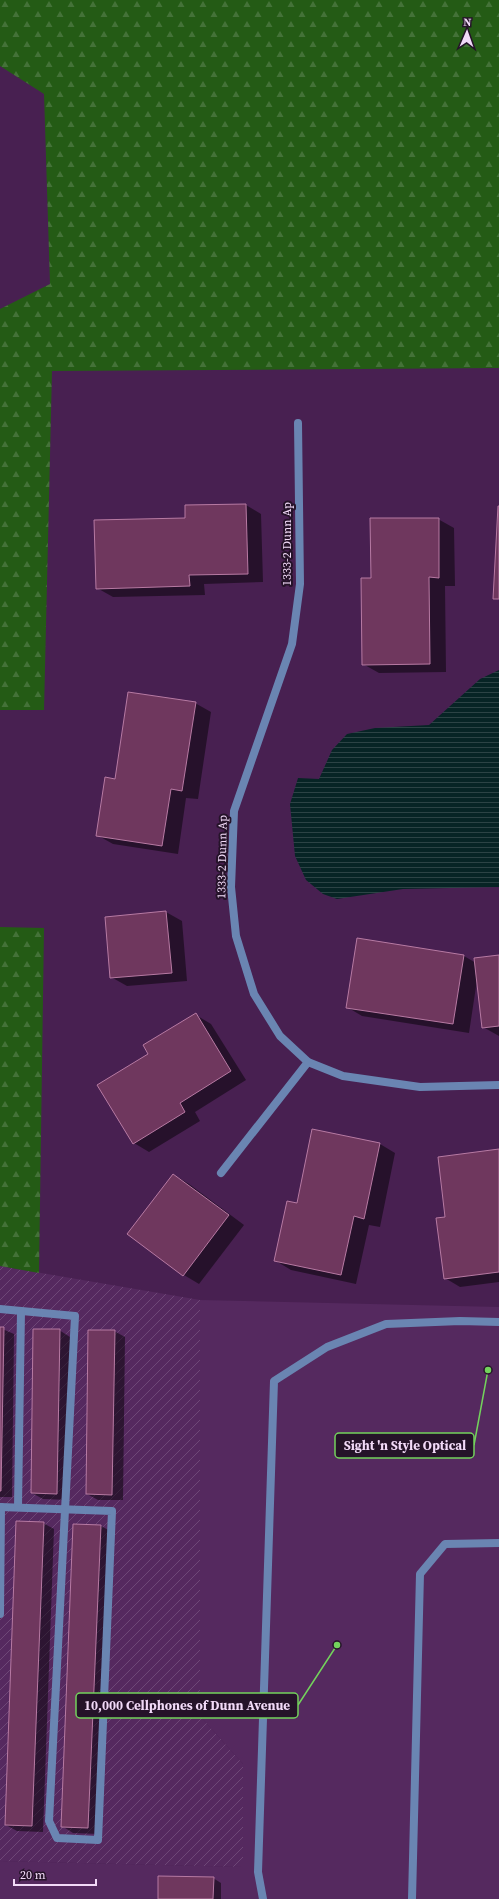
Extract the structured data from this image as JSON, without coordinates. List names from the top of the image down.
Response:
{
  "streets": {
    "street": ["1333-2 Dunn Ap"]
  },
  "places": ["Sight 'n Style Optical", "10,000 Cellphones of Dunn Avenue"],
  "scale_bar": "20 m",
  "north": "top"
}
